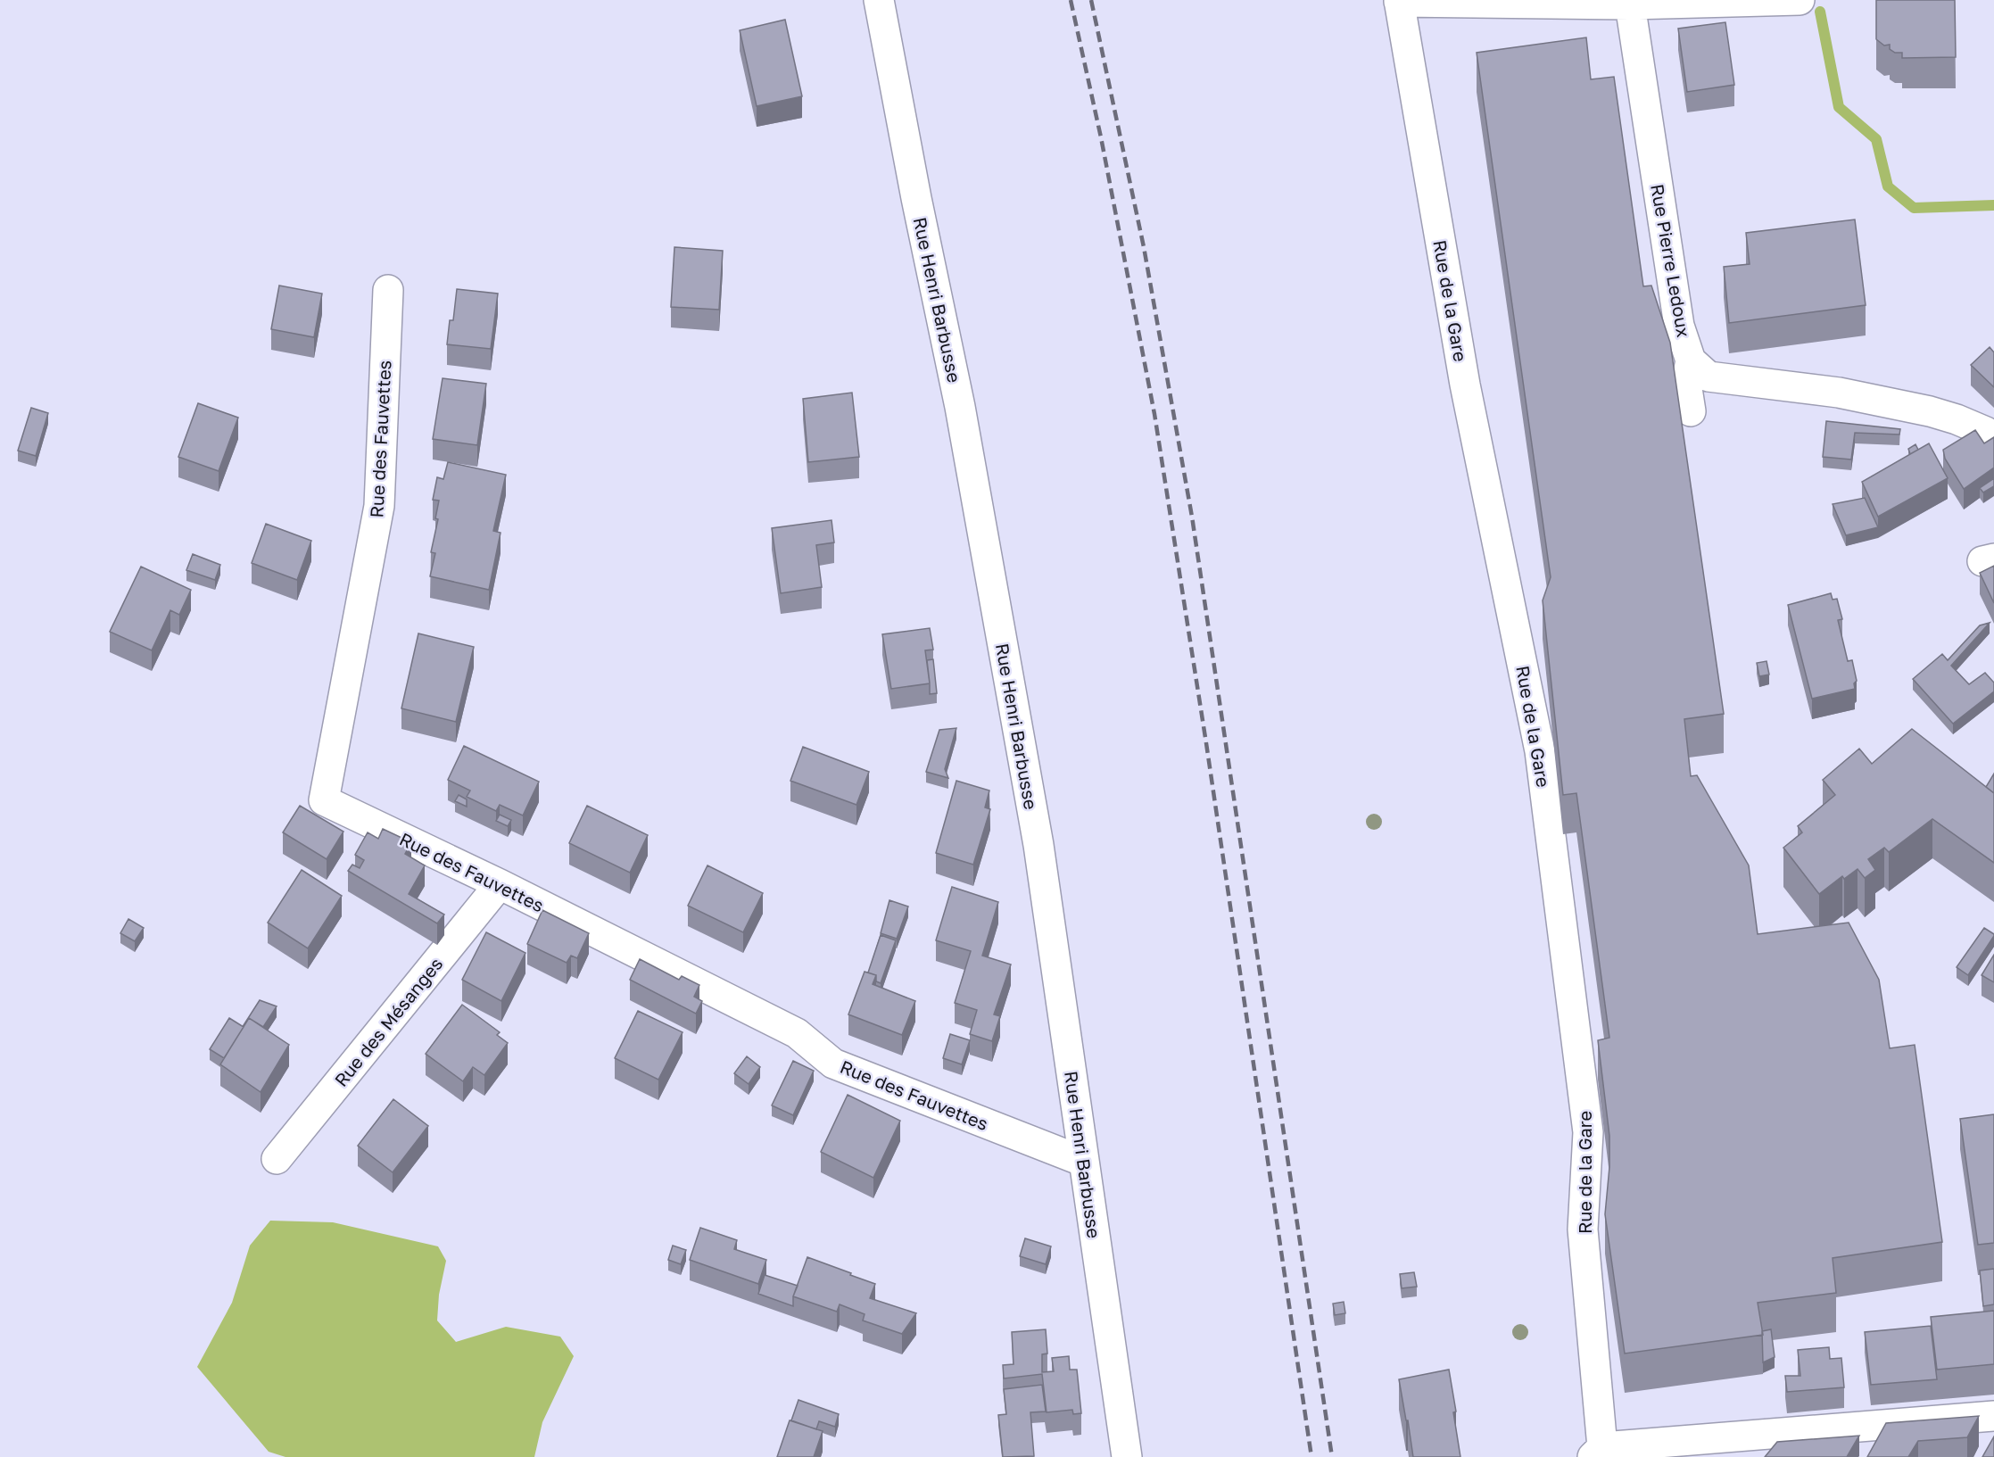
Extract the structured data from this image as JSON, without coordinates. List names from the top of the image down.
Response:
{
  "streets": {
    "street": [
      "Rue Pierre Ledoux",
      "Rue Henri Barbusse",
      "Rue de la Gare",
      "Rue des Fauvettes",
      "Rue des Mésanges"
    ]
  },
  "crossings": [
    ["Rue Henri Barbusse", "Rue des Fauvettes"],
    ["Rue des Fauvettes", "Rue des Mésanges"]
  ]
}
